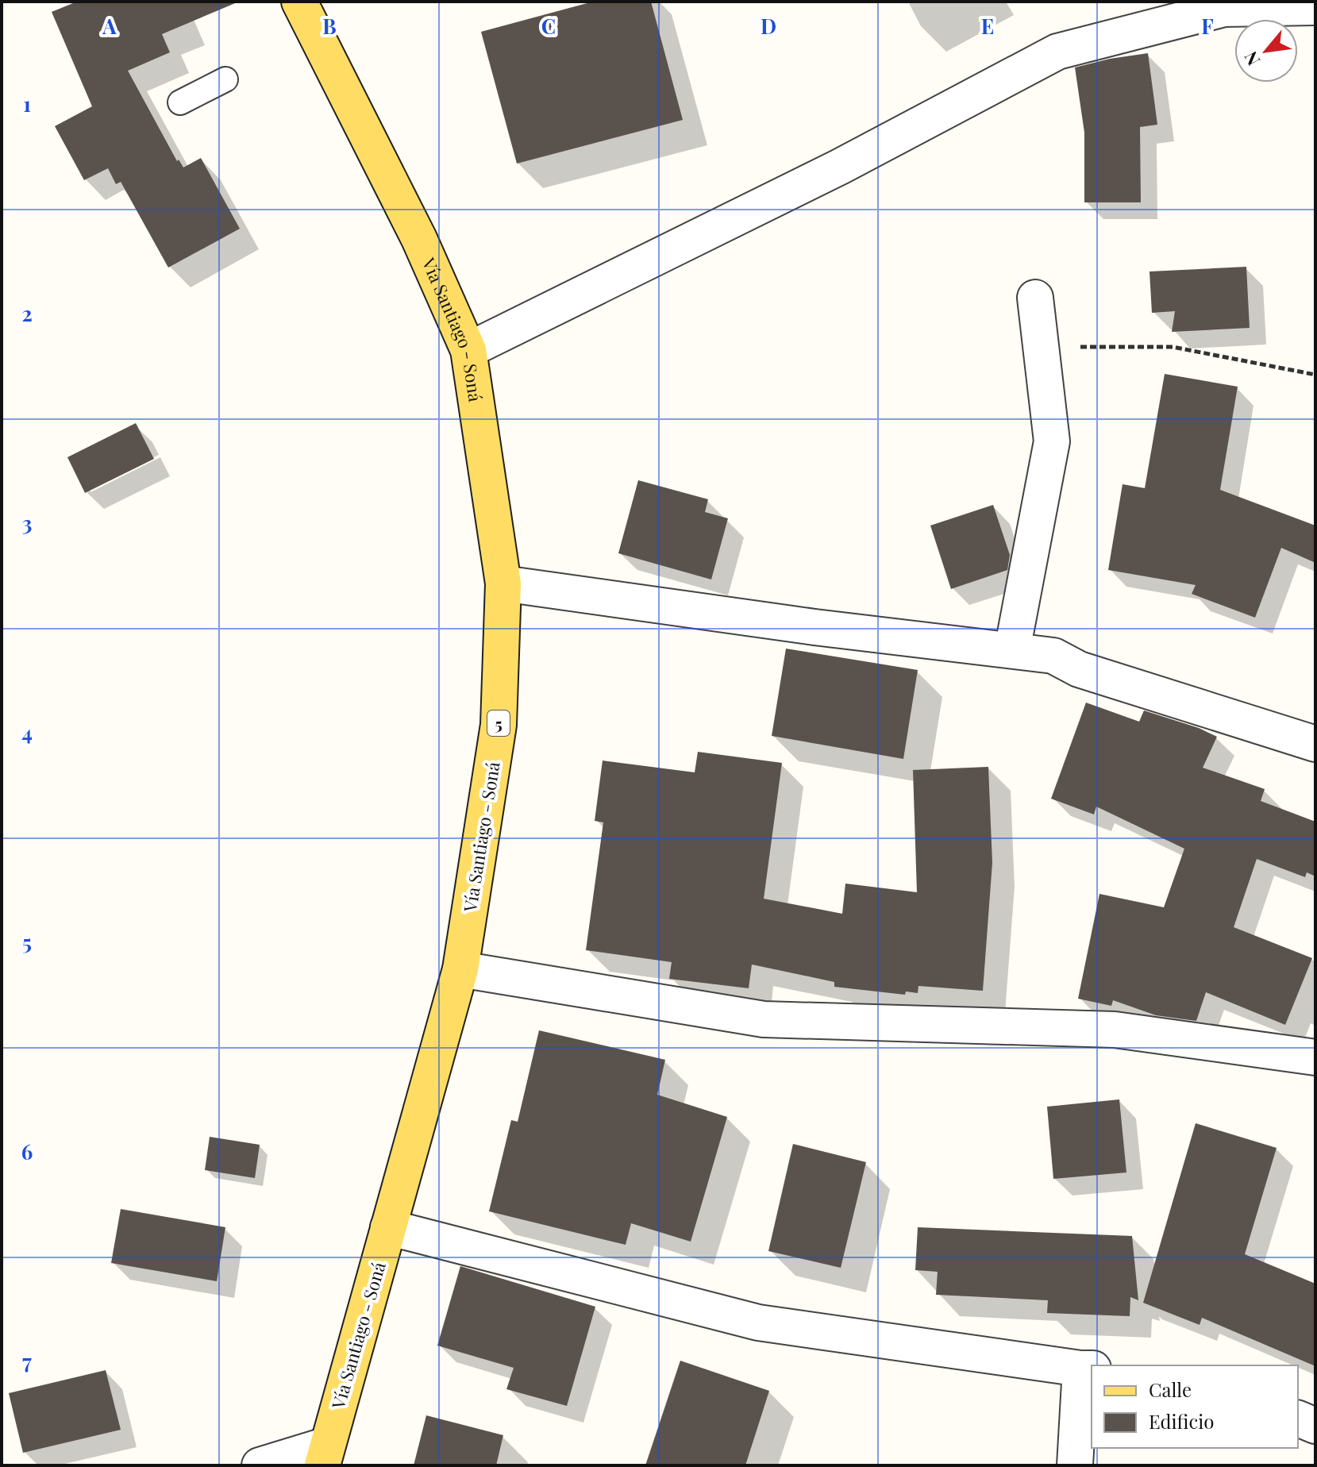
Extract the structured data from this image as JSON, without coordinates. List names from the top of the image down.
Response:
{
  "streets": {
    "main road": ["Vía Santiago - Soná", "5"]
  },
  "legend": ["Calle", "Edificio"],
  "north": "bottom left",
  "grid": {
    "columns": [
      "A",
      "B",
      "C",
      "D",
      "E",
      "F"
    ],
    "rows": [
      "1",
      "2",
      "3",
      "4",
      "5",
      "6",
      "7"
    ]
  }
}
